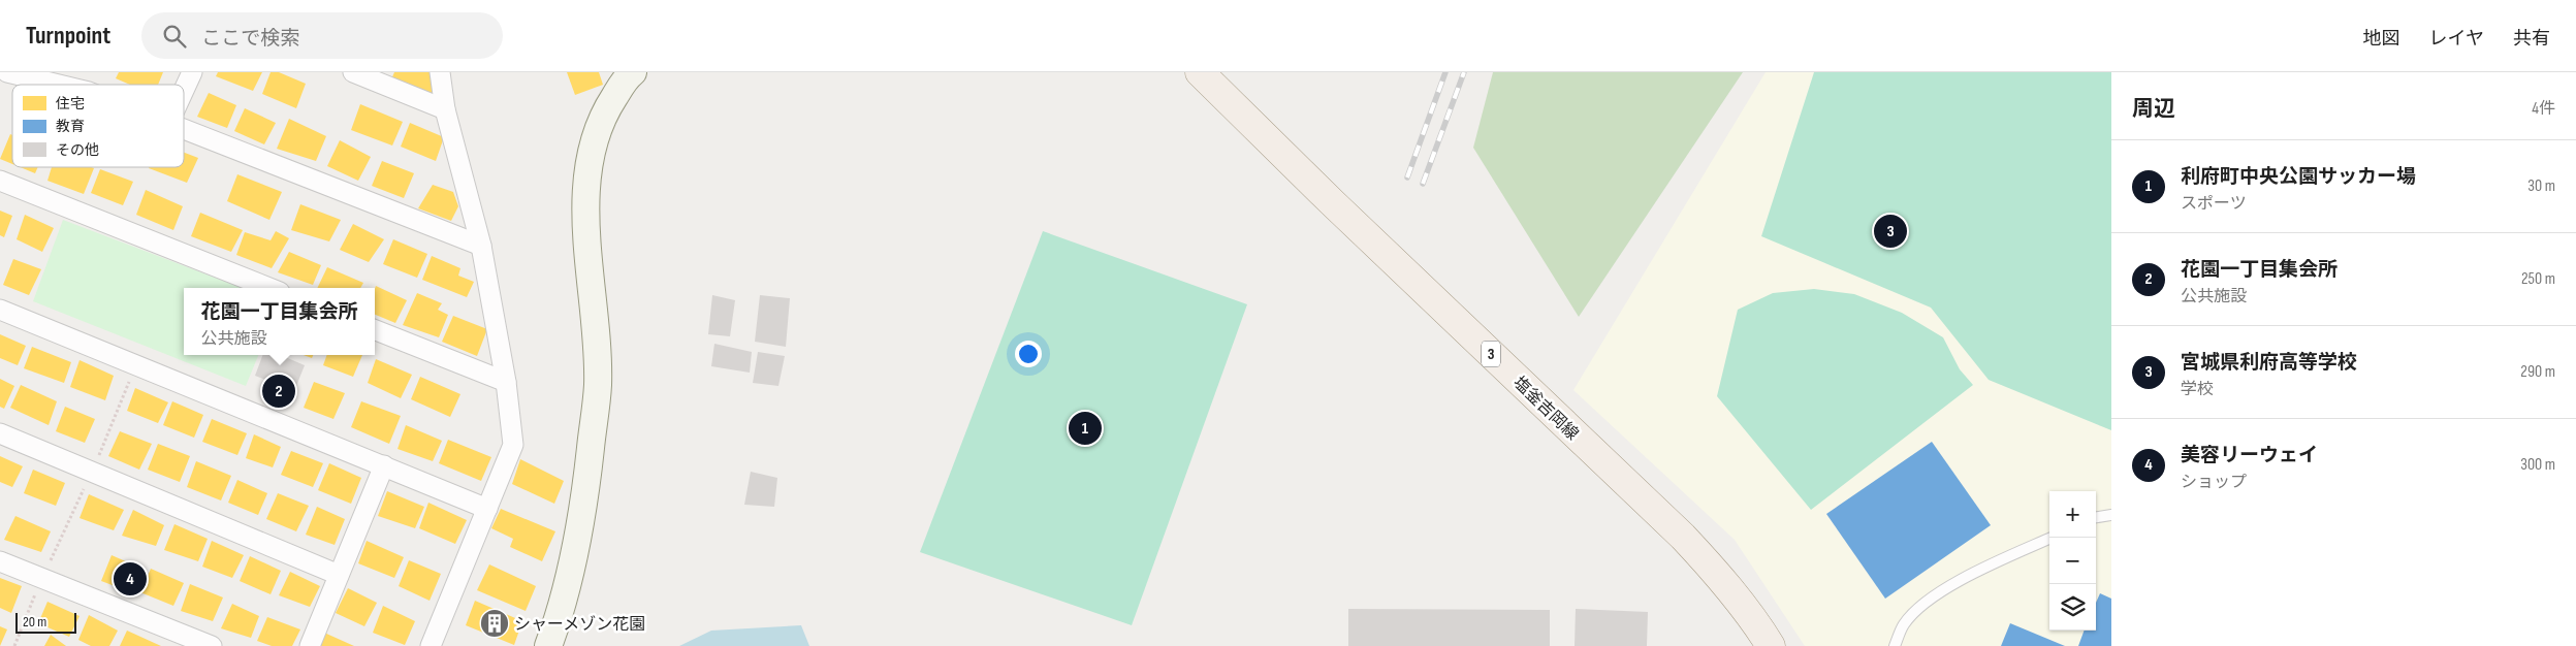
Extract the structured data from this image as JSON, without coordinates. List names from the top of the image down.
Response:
{
  "streets": {
    "main road": ["3", "塩釜吉岡線"]
  },
  "places": {
    "building": ["シャーメゾン花園"]
  },
  "legend": ["住宅", "教育", "その他"],
  "scale_bar": "20 m",
  "page": {
    "header": "Turnpoint",
    "search": "ここで検索",
    "nav": ["地図", "レイヤ", "共有"],
    "heading": ["周辺", "4件"],
    "list": [
      {
        "mark": "1",
        "name": "利府町中央公園サッカー場",
        "note": "スポーツ",
        "value": "30 m"
      },
      {
        "mark": "2",
        "name": "花園一丁目集会所",
        "note": "公共施設",
        "value": "250 m"
      },
      {
        "mark": "3",
        "name": "宮城県利府高等学校",
        "note": "学校",
        "value": "290 m"
      },
      {
        "mark": "4",
        "name": "美容リーウェイ",
        "note": "ショップ",
        "value": "300 m"
      }
    ],
    "pins": [
      "3",
      "2",
      "1",
      "4"
    ],
    "popup": ["花園一丁目集会所", "公共施設"],
    "map_buttons": ["+", "−"],
    "scale": "20 m"
  }
}
